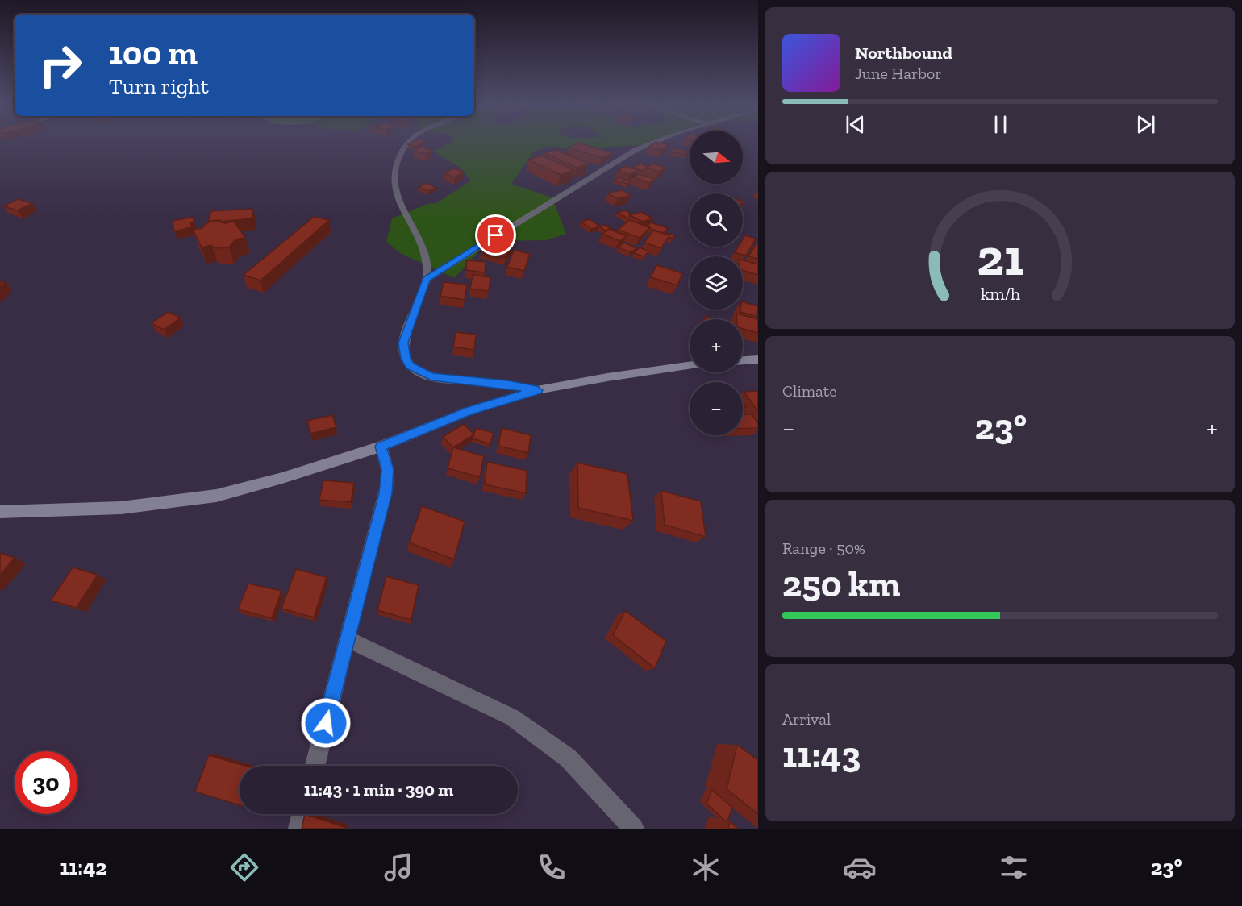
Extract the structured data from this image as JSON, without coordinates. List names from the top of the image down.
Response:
{
  "north": "right",
  "page": {
    "turn": ["100 m", "Turn right"],
    "song": ["Northbound", "June Harbor"],
    "map_buttons": ["+", "−"],
    "tile": [
      "Climate",
      ["Range · 50%", "250 km"],
      ["Arrival", "11:43"]
    ],
    "heat": ["−", "23°", "+"],
    "limit": "30",
    "trip": "11:43 · 1 min · 390 m",
    "tabs": ["11:42", "23°"],
    "gauge": ["21", "km/h"]
  }
}
